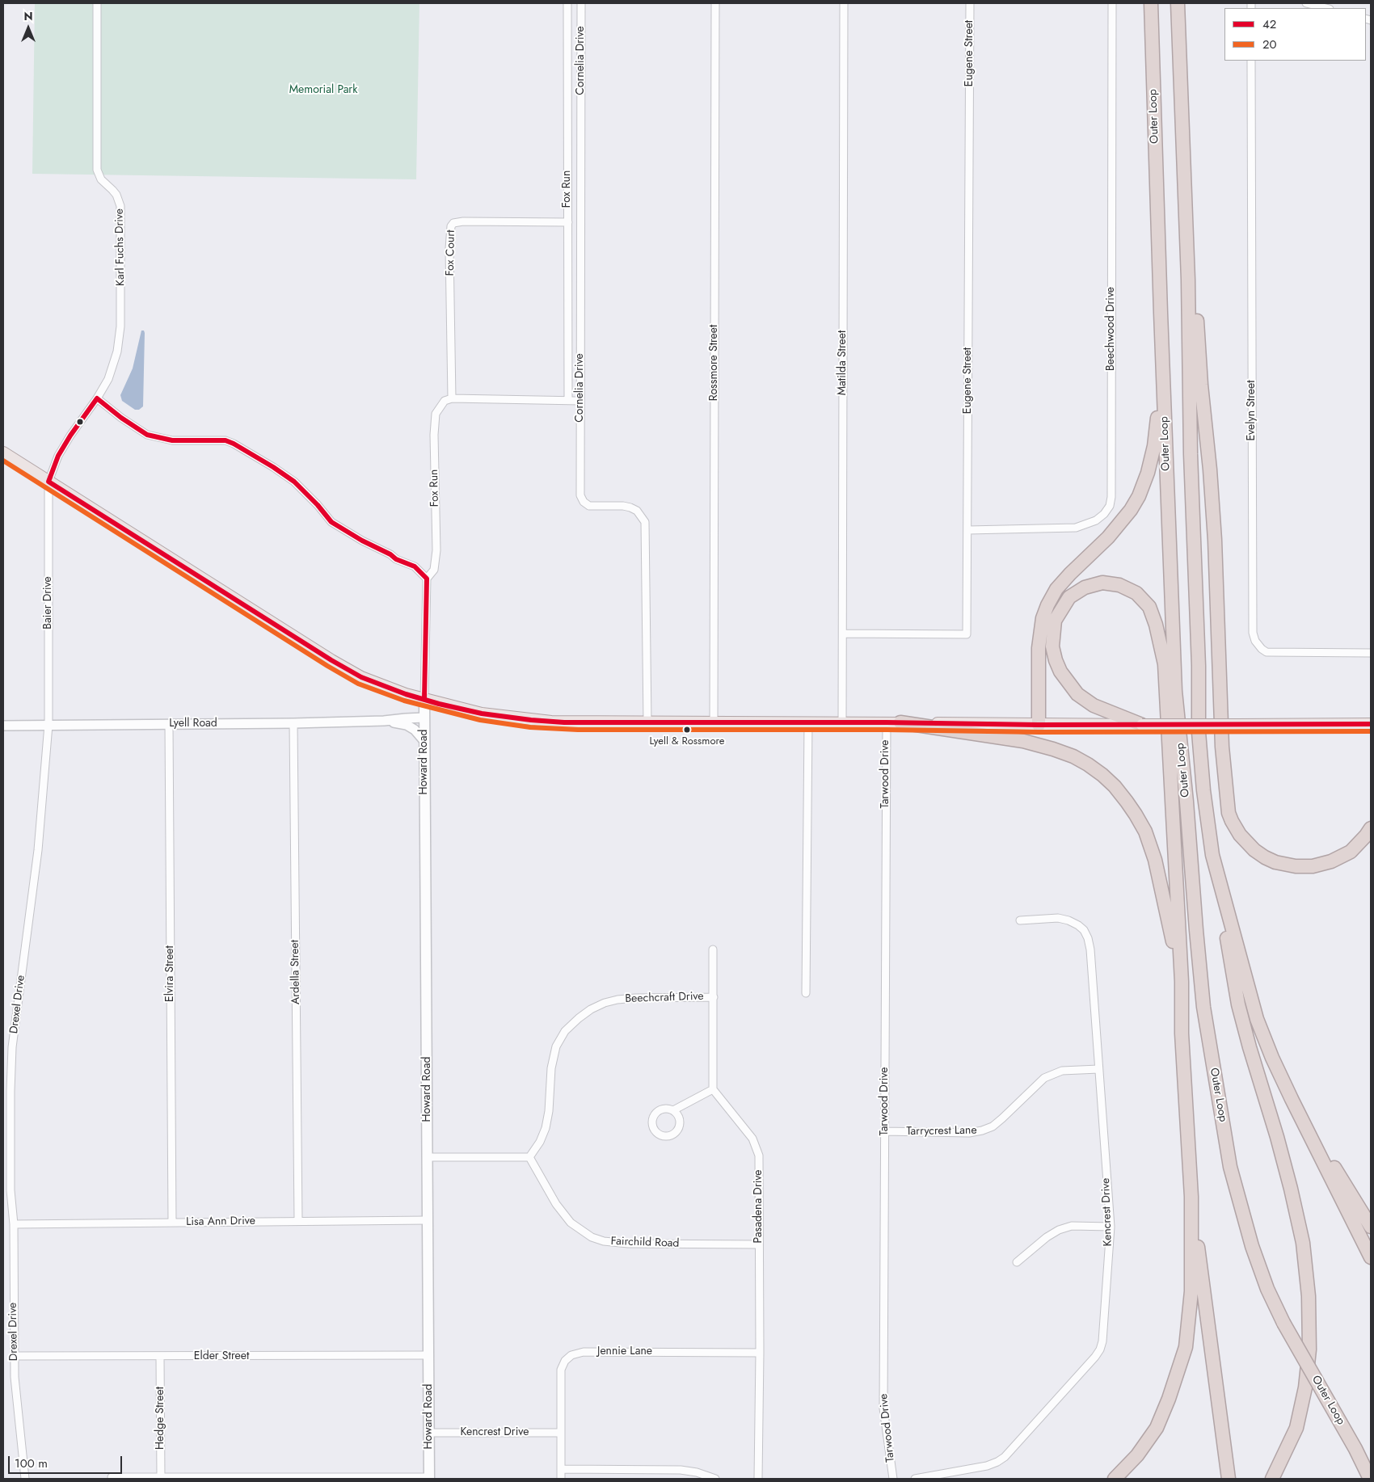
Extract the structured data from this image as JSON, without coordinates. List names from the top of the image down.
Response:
{
  "streets": {
    "highway": ["Outer Loop"],
    "main road": ["Howard Road"],
    "street": [
      "Eugene Street",
      "Cornelia Drive",
      "Fox Run",
      "Karl Fuchs Drive",
      "Fox Court",
      "Beechwood Drive",
      "Rossmore Street",
      "Matilda Street",
      "Evelyn Street",
      "Baier Drive",
      "Lyell Road",
      "Tarwood Drive",
      "Ardella Street",
      "Elvira Street",
      "Beechcraft Drive",
      "Drexel Drive",
      "Tarrycrest Lane",
      "Pasadena Drive",
      "Kencrest Drive",
      "Lisa Ann Drive",
      "Fairchild Road",
      "Jennie Lane",
      "Elder Street",
      "Hedge Street"
    ]
  },
  "crossings": [
    ["Eugene Street", "Beechwood Drive"],
    ["Eugene Street", "Matilda Street"],
    ["Fox Run", "Fox Court"],
    ["Fox Run", "Howard Road"],
    ["Karl Fuchs Drive", "Baier Drive"],
    ["Baier Drive", "Lyell Road"],
    ["Baier Drive", "Drexel Drive"],
    ["Lyell Road", "Howard Road"],
    ["Lyell Road", "Ardella Street"],
    ["Lyell Road", "Elvira Street"],
    ["Lyell Road", "Drexel Drive"],
    ["Howard Road", "Kencrest Drive"],
    ["Howard Road", "Lisa Ann Drive"],
    ["Howard Road", "Elder Street"],
    ["Tarwood Drive", "Tarrycrest Lane"],
    ["Ardella Street", "Lisa Ann Drive"],
    ["Elvira Street", "Lisa Ann Drive"],
    ["Beechcraft Drive", "Fairchild Road"],
    ["Drexel Drive", "Lisa Ann Drive"],
    ["Drexel Drive", "Elder Street"],
    ["Tarrycrest Lane", "Kencrest Drive"],
    ["Pasadena Drive", "Fairchild Road"],
    ["Pasadena Drive", "Jennie Lane"],
    ["Kencrest Drive", "Jennie Lane"],
    ["Elder Street", "Hedge Street"]
  ],
  "parks": ["Memorial Park"],
  "places": ["Lyell & Rossmore"],
  "lines": ["transit line 42", "transit line 20"],
  "legend": ["42", "20"],
  "scale_bar": "100 m",
  "north": "top"
}
